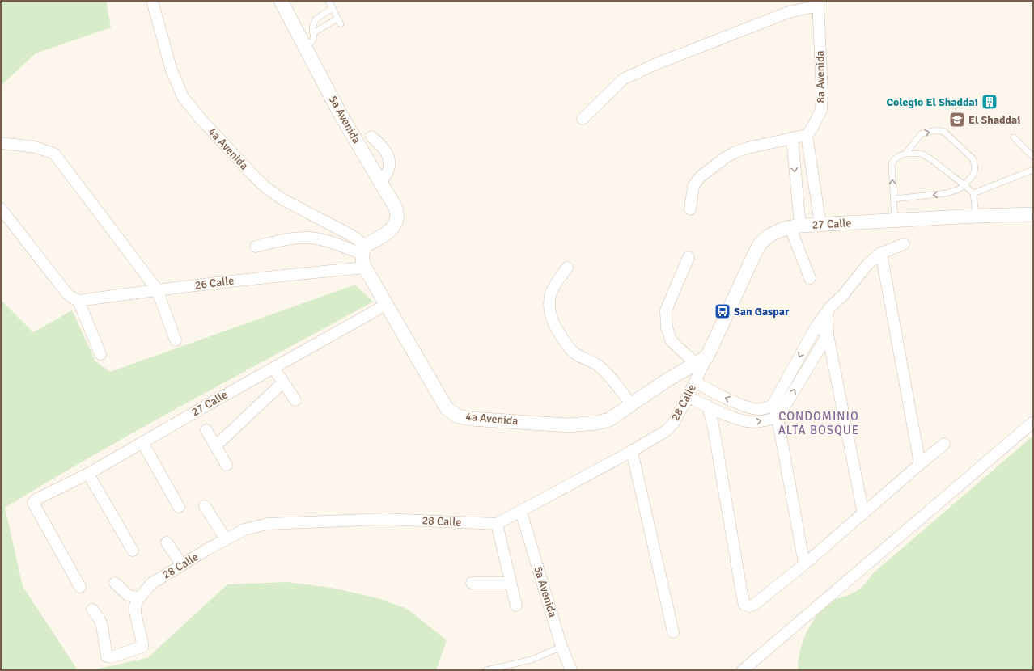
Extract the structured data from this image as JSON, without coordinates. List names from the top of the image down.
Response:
{
  "streets": {
    "street": [
      "8a Avenida",
      "5a Avenida",
      "4a Avenida",
      "27 Calle",
      "26 Calle",
      "28 Calle"
    ]
  },
  "crossings": [
    ["5a Avenida", "4a Avenida"],
    ["5a Avenida", "28 Calle"],
    ["4a Avenida", "27 Calle"],
    ["4a Avenida", "26 Calle"],
    ["4a Avenida", "28 Calle"],
    ["27 Calle", "28 Calle"]
  ],
  "districts": ["CONDOMINIO ALTA BOSQUE"],
  "places": {
    "building": ["Colegio El Shaddai"],
    "school or university": ["El Shaddai"],
    "bus stop": ["San Gaspar"]
  }
}
